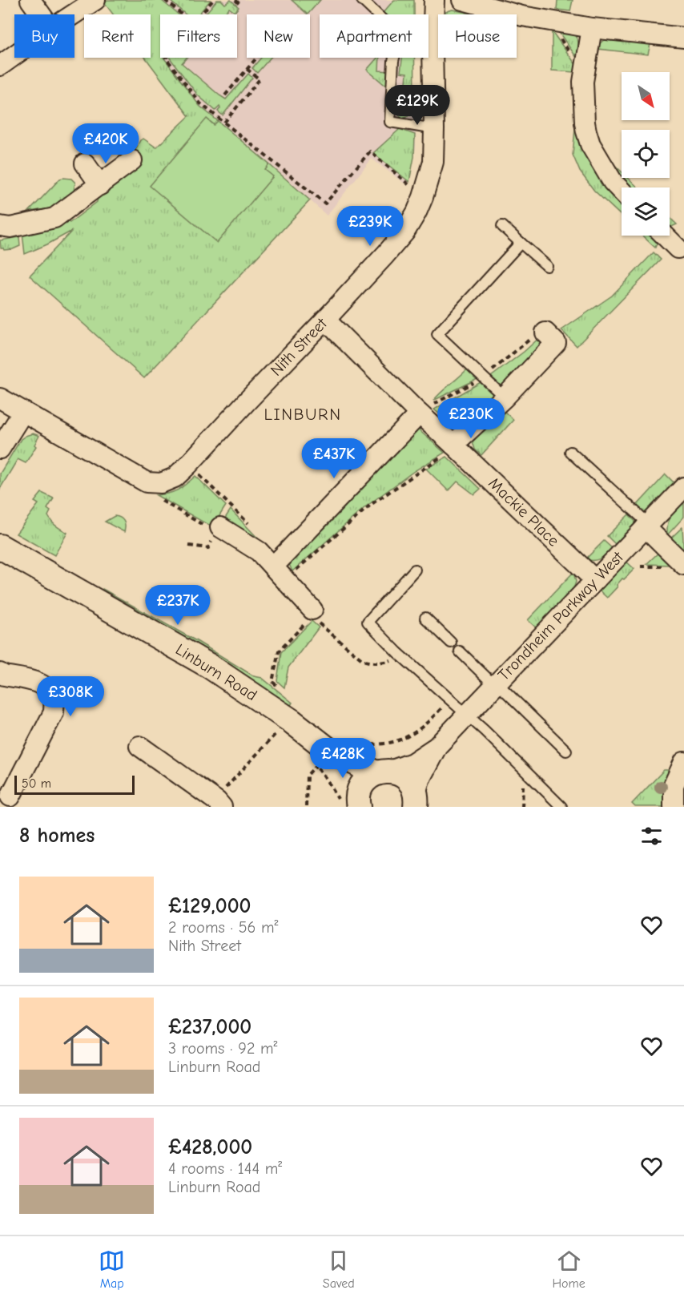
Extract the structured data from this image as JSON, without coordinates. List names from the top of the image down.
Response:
{
  "streets": {
    "street": [
      "Nith Street",
      "Mackie Place",
      "Trondheim Parkway West",
      "Linburn Road"
    ]
  },
  "crossings": [
    ["Nith Street", "Mackie Place"],
    ["Mackie Place", "Trondheim Parkway West"],
    ["Trondheim Parkway West", "Linburn Road"]
  ],
  "districts": ["LINBURN"],
  "scale_bar": "50 m",
  "north": "bottom right",
  "page": {
    "chip": [
      "Buy",
      "Rent",
      "Filters",
      "New",
      "Apartment",
      "House"
    ],
    "price": [
      "£129K",
      "£420K",
      "£239K",
      "£230K",
      "£437K",
      "£237K",
      "£308K",
      "£428K"
    ],
    "scale": "50 m",
    "heading": "8 homes",
    "list": [
      {
        "name": "£129,000",
        "note": "2 rooms · 56 m² · Nith Street"
      },
      {
        "name": "£237,000",
        "note": "3 rooms · 92 m² · Linburn Road"
      },
      {
        "name": "£428,000",
        "note": "4 rooms · 144 m² · Linburn Road"
      }
    ],
    "tabs": ["Map", "Saved", "Home"]
  }
}
